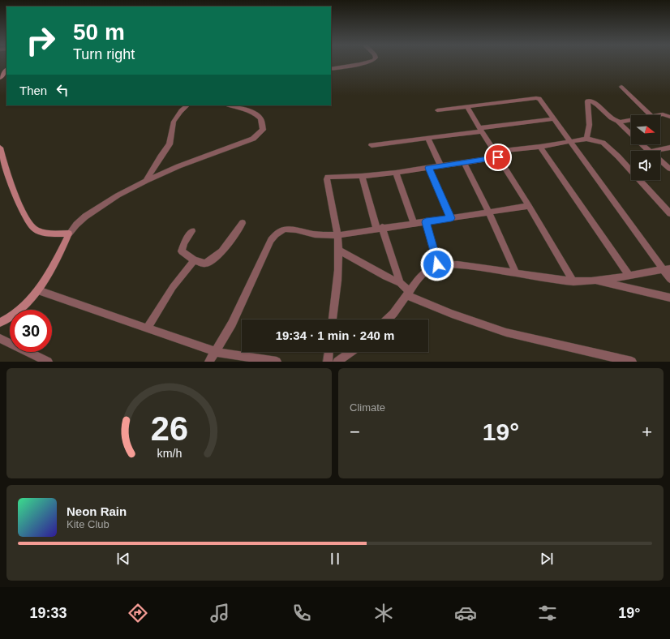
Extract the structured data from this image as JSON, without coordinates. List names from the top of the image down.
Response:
{
  "north": "right",
  "page": {
    "turn": ["50 m", "Turn right"],
    "then": "Then",
    "limit": "30",
    "trip": "19:34 · 1 min · 240 m",
    "tile": "Climate",
    "heat": ["−", "19°", "+"],
    "song": ["Neon Rain", "Kite Club"],
    "tabs": ["19:33", "19°"],
    "gauge": ["26", "km/h"]
  }
}
